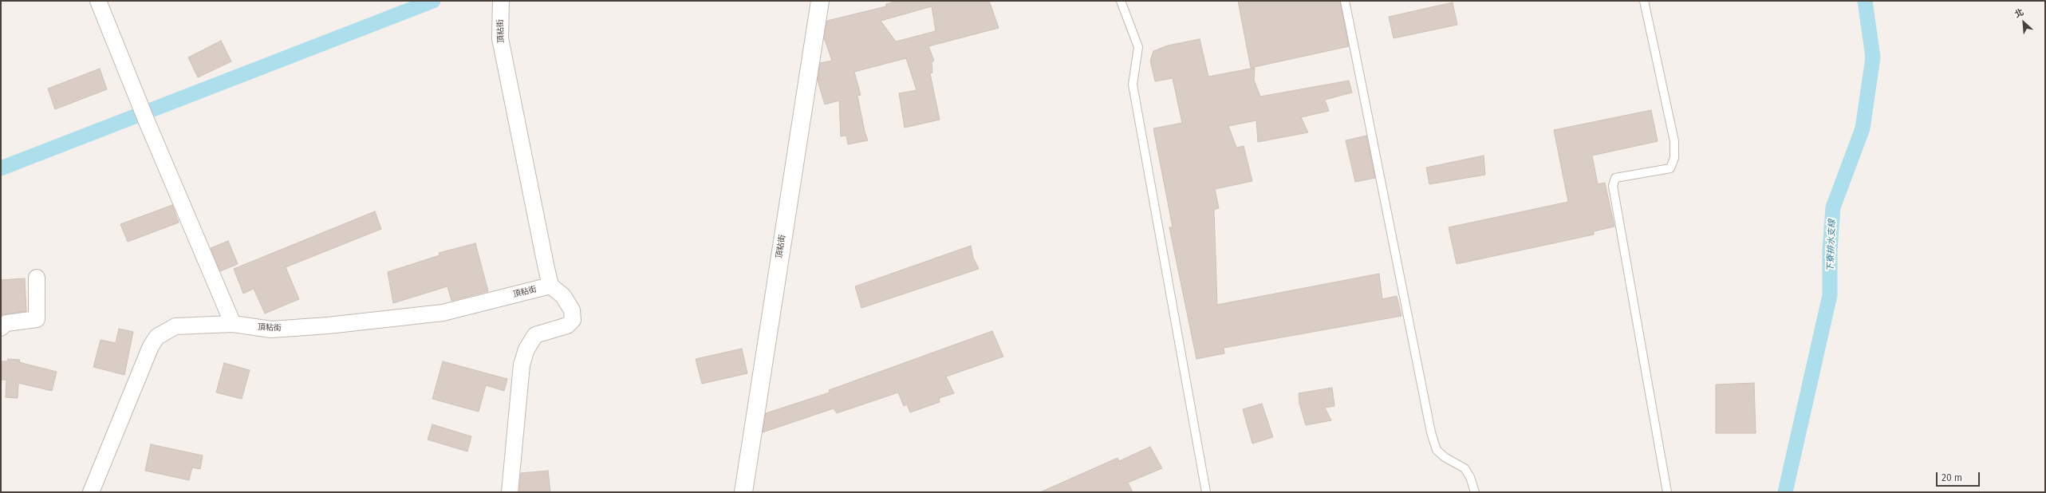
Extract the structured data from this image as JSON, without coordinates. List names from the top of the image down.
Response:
{
  "streets": {
    "street": ["頂粘街"]
  },
  "water": ["下寮排水支線"],
  "scale_bar": "20 m",
  "north": "top left"
}
